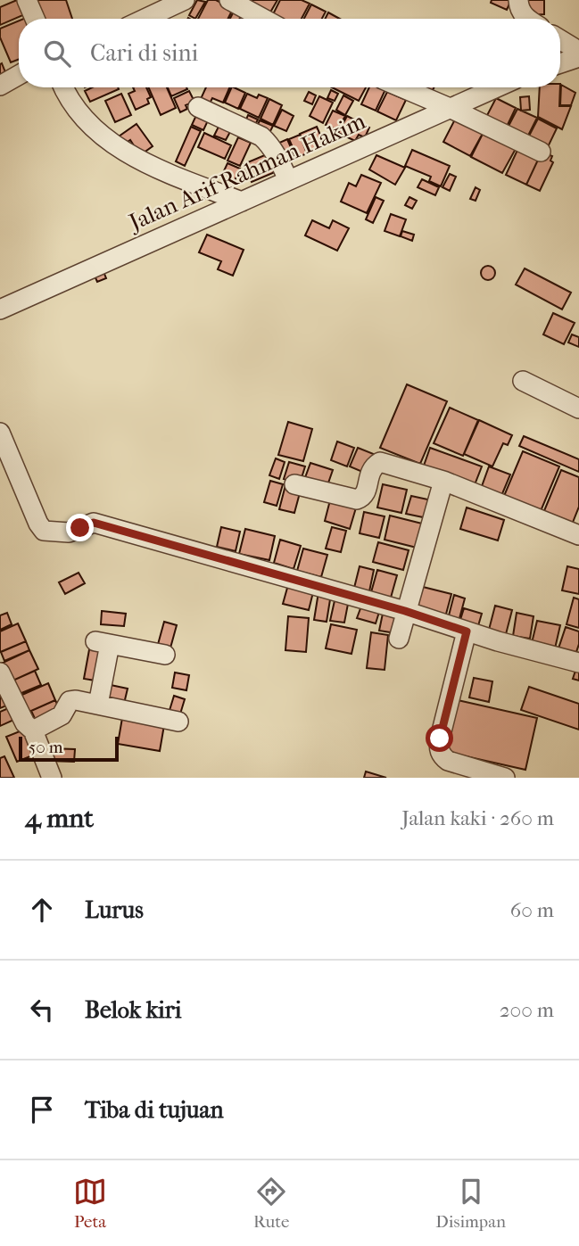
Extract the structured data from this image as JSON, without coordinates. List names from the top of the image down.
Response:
{
  "streets": {
    "street": ["Jalan Arif Rahman Hakim"]
  },
  "scale_bar": "50 m",
  "page": {
    "search": "Cari di sini",
    "scale": "50 m",
    "heading": ["4 mnt", "Jalan kaki · 260 m"],
    "list": [
      ["Lurus", "60 m"],
      ["Belok kiri", "200 m"],
      "Tiba di tujuan"
    ],
    "nav": ["Peta", "Rute", "Disimpan"]
  }
}
